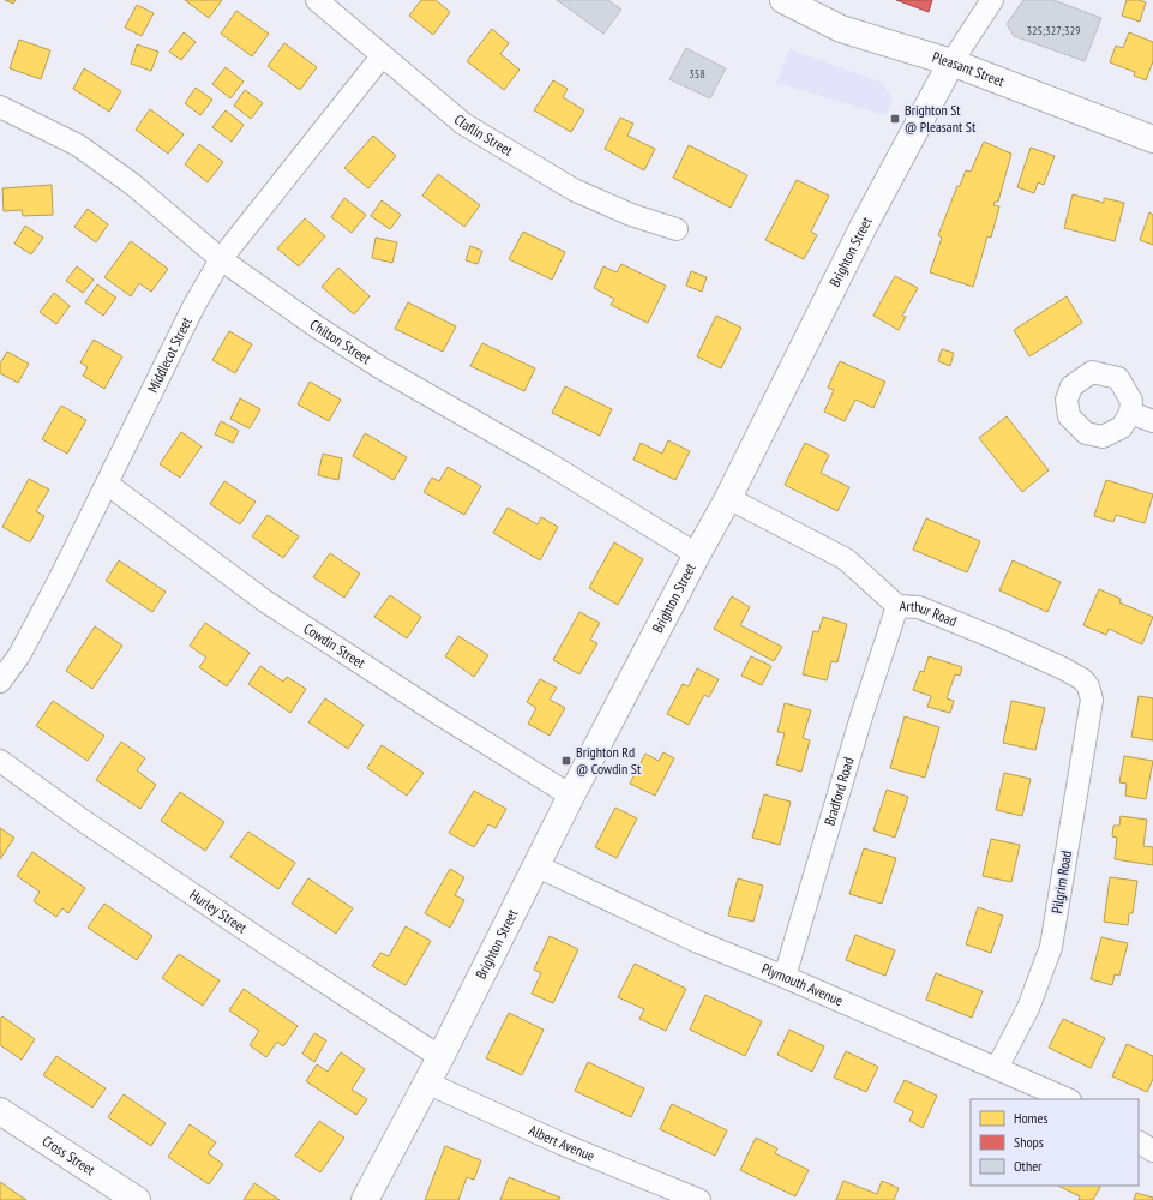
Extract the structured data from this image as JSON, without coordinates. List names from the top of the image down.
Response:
{
  "streets": {
    "main road": ["Pleasant Street", "Brighton Street", "Cross Street"],
    "street": [
      "Claflin Street",
      "Chilton Street",
      "Middlecot Street",
      "Arthur Road",
      "Cowdin Street",
      "Bradford Road",
      "Pilgrim Road",
      "Hurley Street",
      "Plymouth Avenue",
      "Albert Avenue"
    ]
  },
  "crossings": [
    ["Pleasant Street", "Brighton Street"],
    ["Claflin Street", "Middlecot Street"],
    ["Brighton Street", "Chilton Street"],
    ["Brighton Street", "Arthur Road"],
    ["Brighton Street", "Cowdin Street"],
    ["Brighton Street", "Hurley Street"],
    ["Brighton Street", "Plymouth Avenue"],
    ["Brighton Street", "Albert Avenue"],
    ["Chilton Street", "Middlecot Street"],
    ["Middlecot Street", "Cowdin Street"],
    ["Arthur Road", "Bradford Road"],
    ["Arthur Road", "Pilgrim Road"],
    ["Bradford Road", "Plymouth Avenue"],
    ["Pilgrim Road", "Plymouth Avenue"]
  ],
  "places": {
    "transit": ["Brighton St @ Pleasant St", "Brighton Rd @ Cowdin St"]
  },
  "house_numbers": ["325;327;329", "358"],
  "legend": ["Homes", "Shops", "Other"]
}
